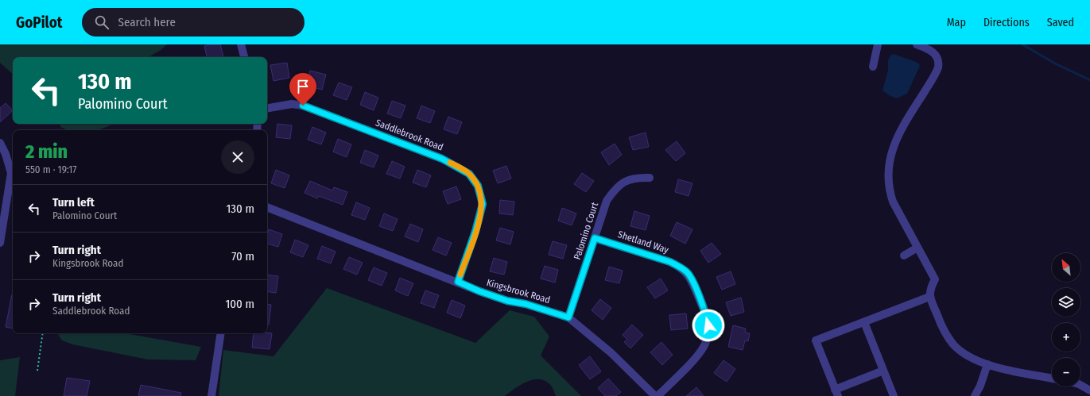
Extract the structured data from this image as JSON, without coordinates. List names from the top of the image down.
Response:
{
  "streets": {
    "street": [
      "Saddlebrook Road",
      "Palomino Court",
      "Shetland Way",
      "Kingsbrook Road"
    ]
  },
  "crossings": [
    ["Saddlebrook Road", "Kingsbrook Road"],
    ["Palomino Court", "Shetland Way"],
    ["Palomino Court", "Kingsbrook Road"],
    ["Shetland Way", "Kingsbrook Road"]
  ],
  "north": "top left",
  "page": {
    "header": "GoPilot",
    "search": "Search here",
    "nav": ["Map", "Directions", "Saved"],
    "turn": ["130 m", "Palomino Court"],
    "heading": ["2 min", "550 m · 19:17"],
    "list": [
      {
        "name": "Turn left",
        "note": "Palomino Court",
        "value": "130 m"
      },
      {
        "name": "Turn right",
        "note": "Kingsbrook Road",
        "value": "70 m"
      },
      {
        "name": "Turn right",
        "note": "Saddlebrook Road",
        "value": "100 m"
      }
    ],
    "map_buttons": ["+", "−"]
  }
}
